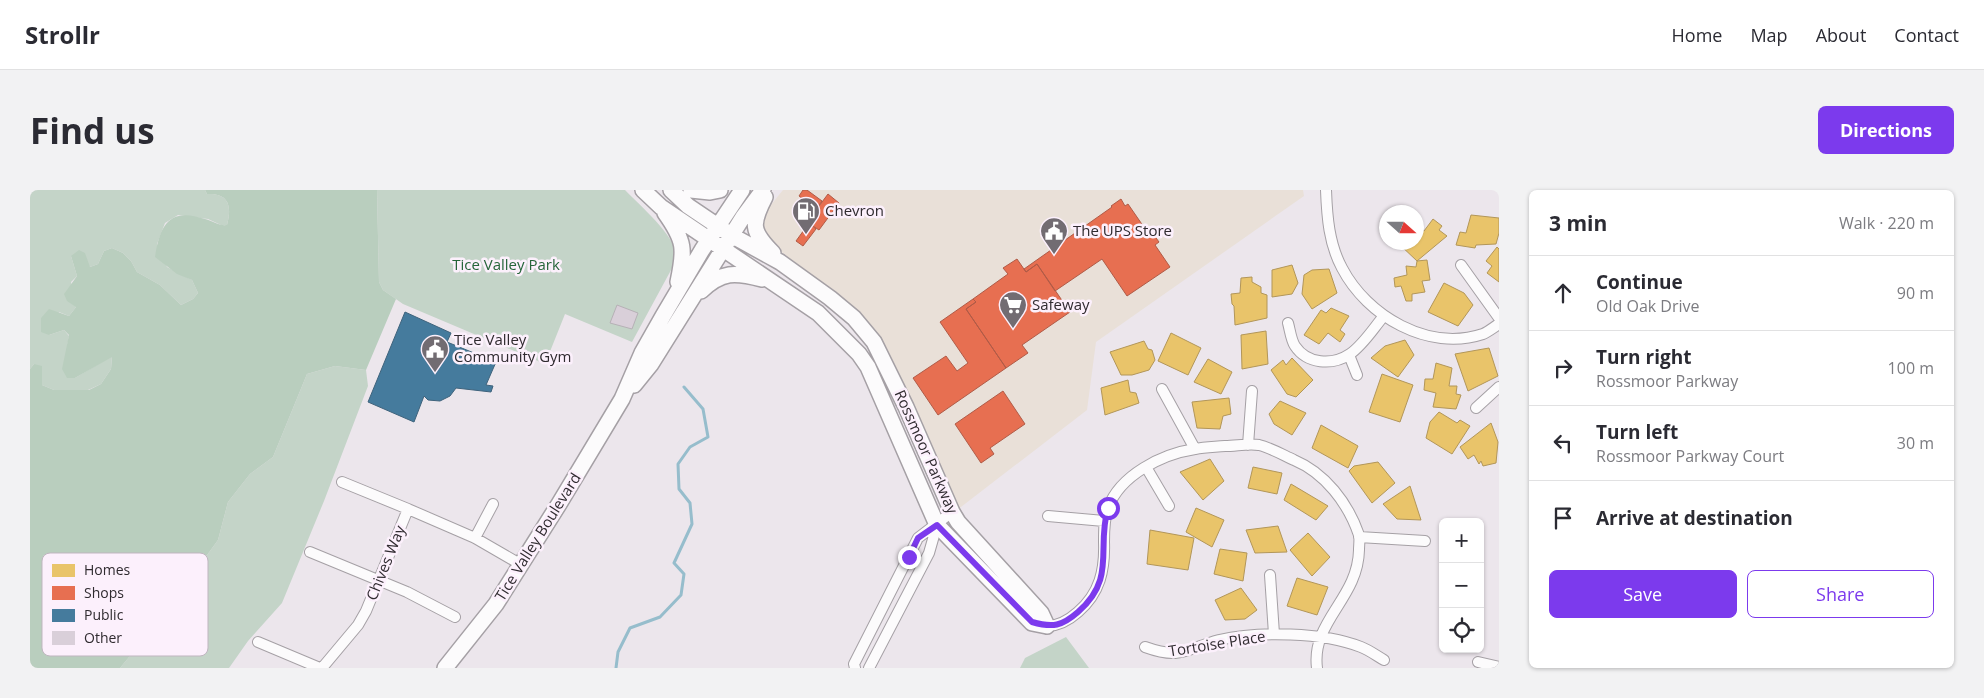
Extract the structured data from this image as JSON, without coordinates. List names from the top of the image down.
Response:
{
  "streets": {
    "street": [
      "Rossmoor Parkway",
      "Tice Valley Boulevard",
      "Chives Way",
      "Tortoise Place"
    ]
  },
  "crossings": [
    ["Rossmoor Parkway", "Tice Valley Boulevard"],
    ["Tice Valley Boulevard", "Chives Way"]
  ],
  "parks": ["Tice Valley Park"],
  "places": {
    "fuel station": ["Chevron"],
    "public building": ["The UPS Store", "Tice Valley Community Gym"],
    "supermarket": ["Safeway"]
  },
  "legend": [
    "Homes",
    "Shops",
    "Public",
    "Other"
  ],
  "north": "right",
  "page": {
    "header": "Strollr",
    "nav": [
      "Home",
      "Map",
      "About",
      "Contact"
    ],
    "buttons": [
      "Directions",
      ["Save", "Share"]
    ],
    "title": "Find us",
    "heading": ["3 min", "Walk · 220 m"],
    "list": [
      ["Continue", "Old Oak Drive", "90 m"],
      ["Turn right", "Rossmoor Parkway", "100 m"],
      ["Turn left", "Rossmoor Parkway Court", "30 m"],
      "Arrive at destination"
    ],
    "map_buttons": ["+", "−"]
  }
}
